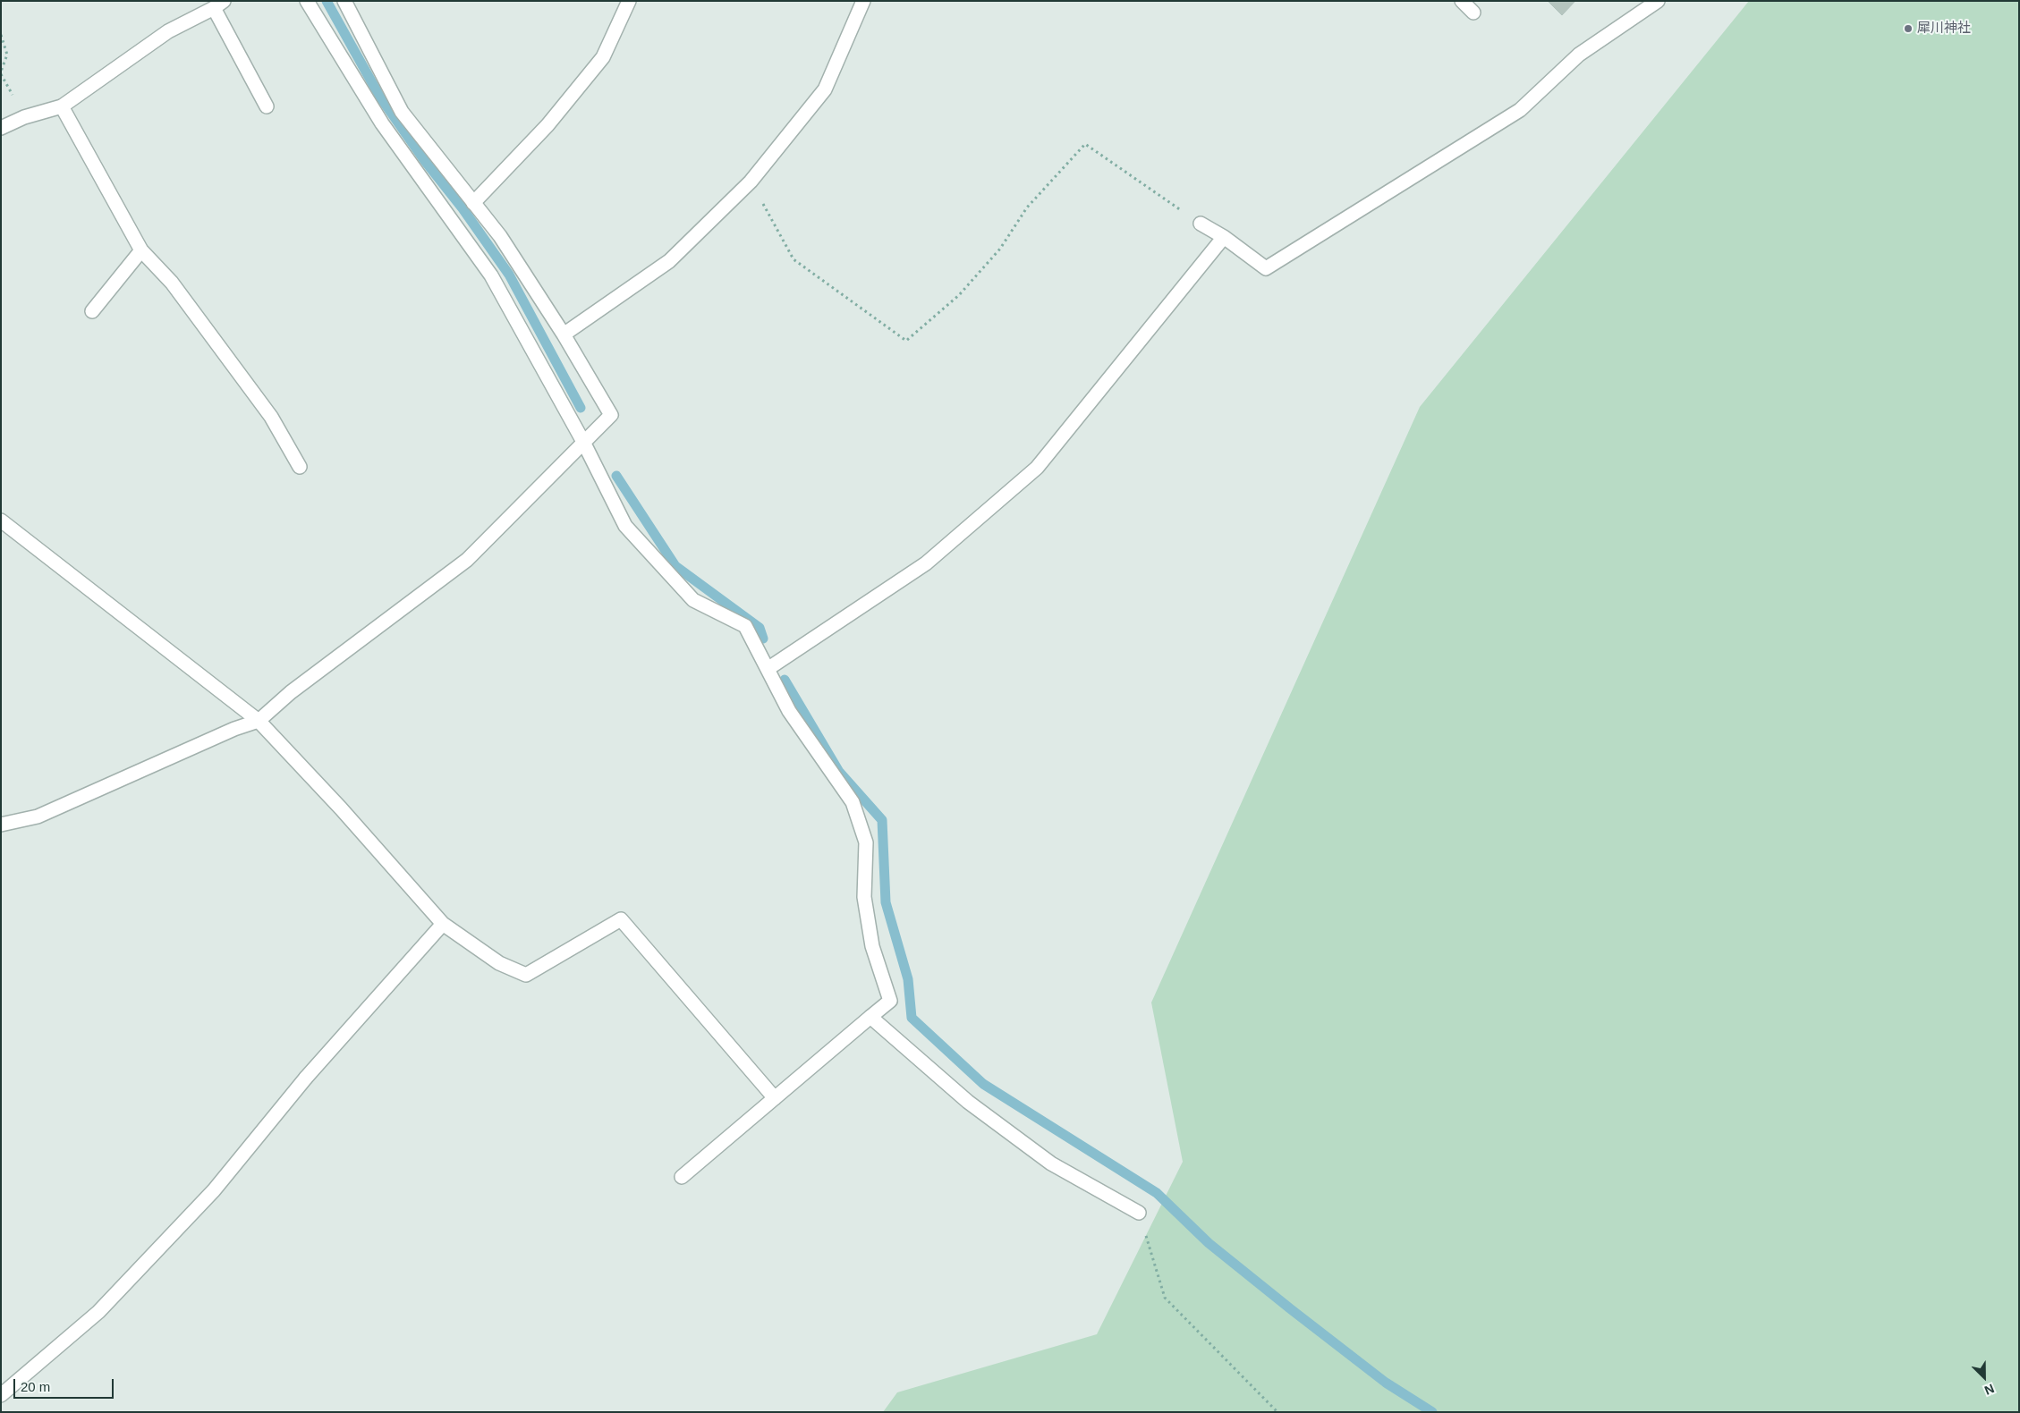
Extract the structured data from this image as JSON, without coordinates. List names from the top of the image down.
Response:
{
  "places": ["犀川神社"],
  "scale_bar": "20 m",
  "north": "bottom right"
}
